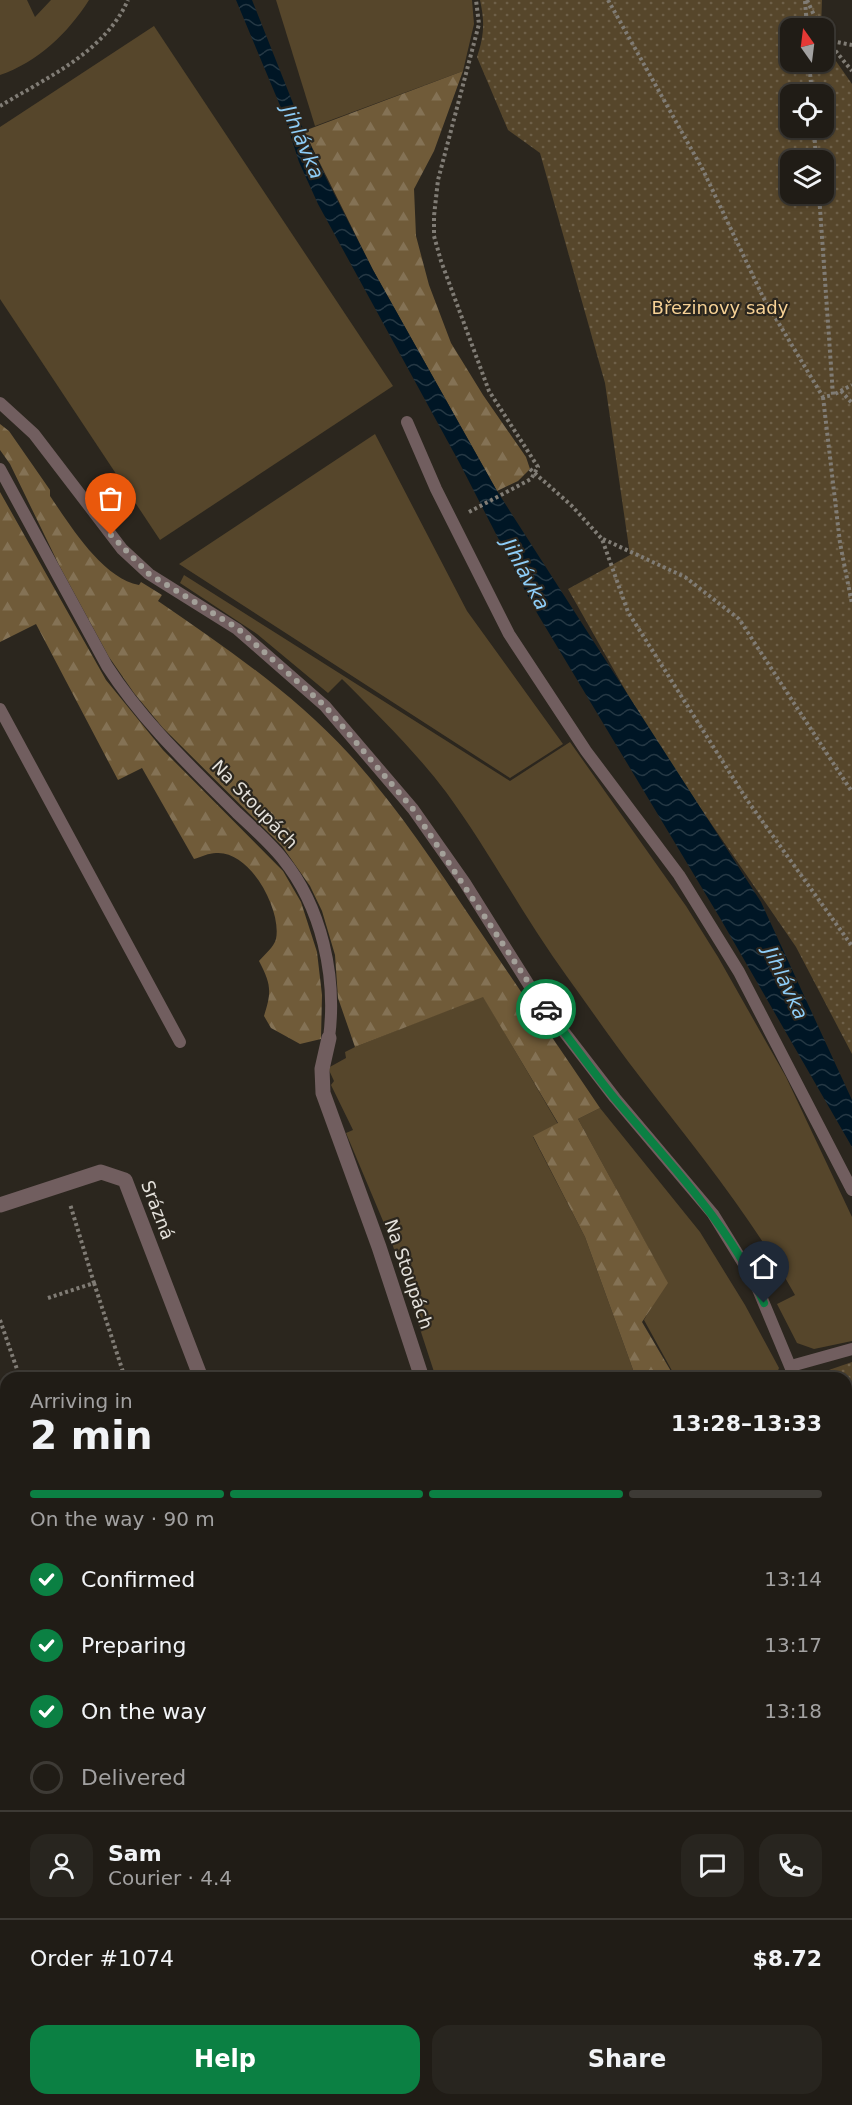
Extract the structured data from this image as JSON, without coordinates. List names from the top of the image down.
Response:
{
  "streets": {
    "street": ["Na Stoupách", "Srázná"]
  },
  "water": ["Jihlávka"],
  "parks": ["Březinovy sady"],
  "north": "top",
  "page": {
    "heading": ["2 min", "Arriving in", "13:28–13:33"],
    "panel": [
      "Sam",
      "Courier · 4.4",
      "Order #1074",
      "$8.72"
    ],
    "bar": "On the way · 90 m",
    "list": [
      ["Confirmed", "13:14"],
      ["Preparing", "13:17"],
      ["On the way", "13:18"],
      "Delivered"
    ],
    "buttons": ["Help", "Share"]
  }
}
